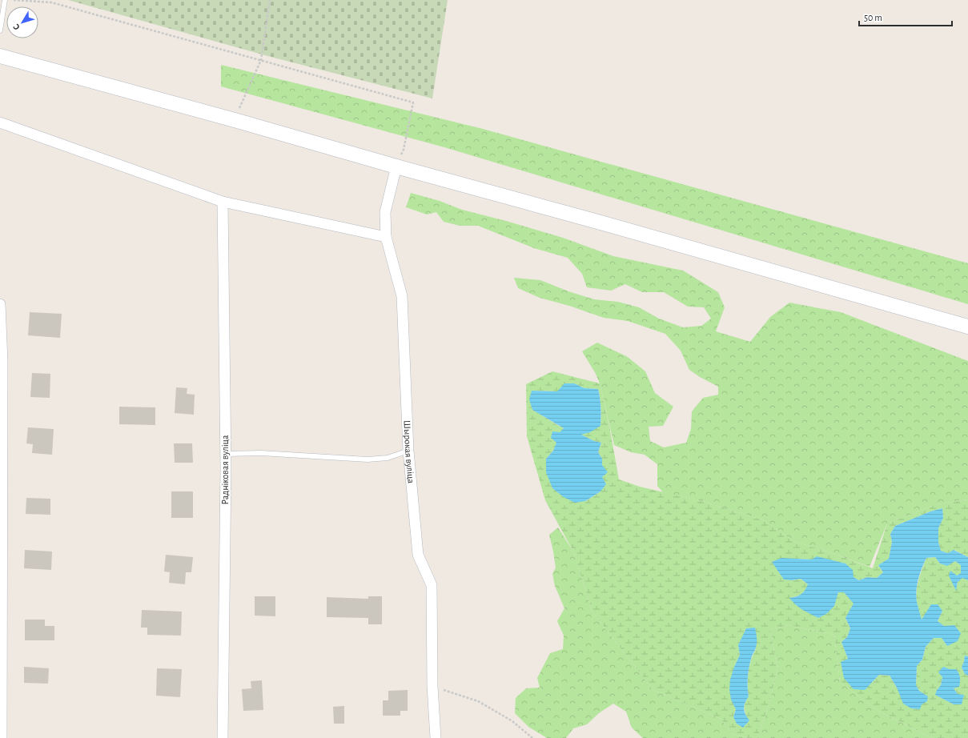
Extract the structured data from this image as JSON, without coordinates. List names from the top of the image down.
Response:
{
  "streets": {
    "street": ["Шырокая вуліца", "Радніковая вуліца"]
  },
  "scale_bar": "50 m",
  "north": "bottom left"
}
